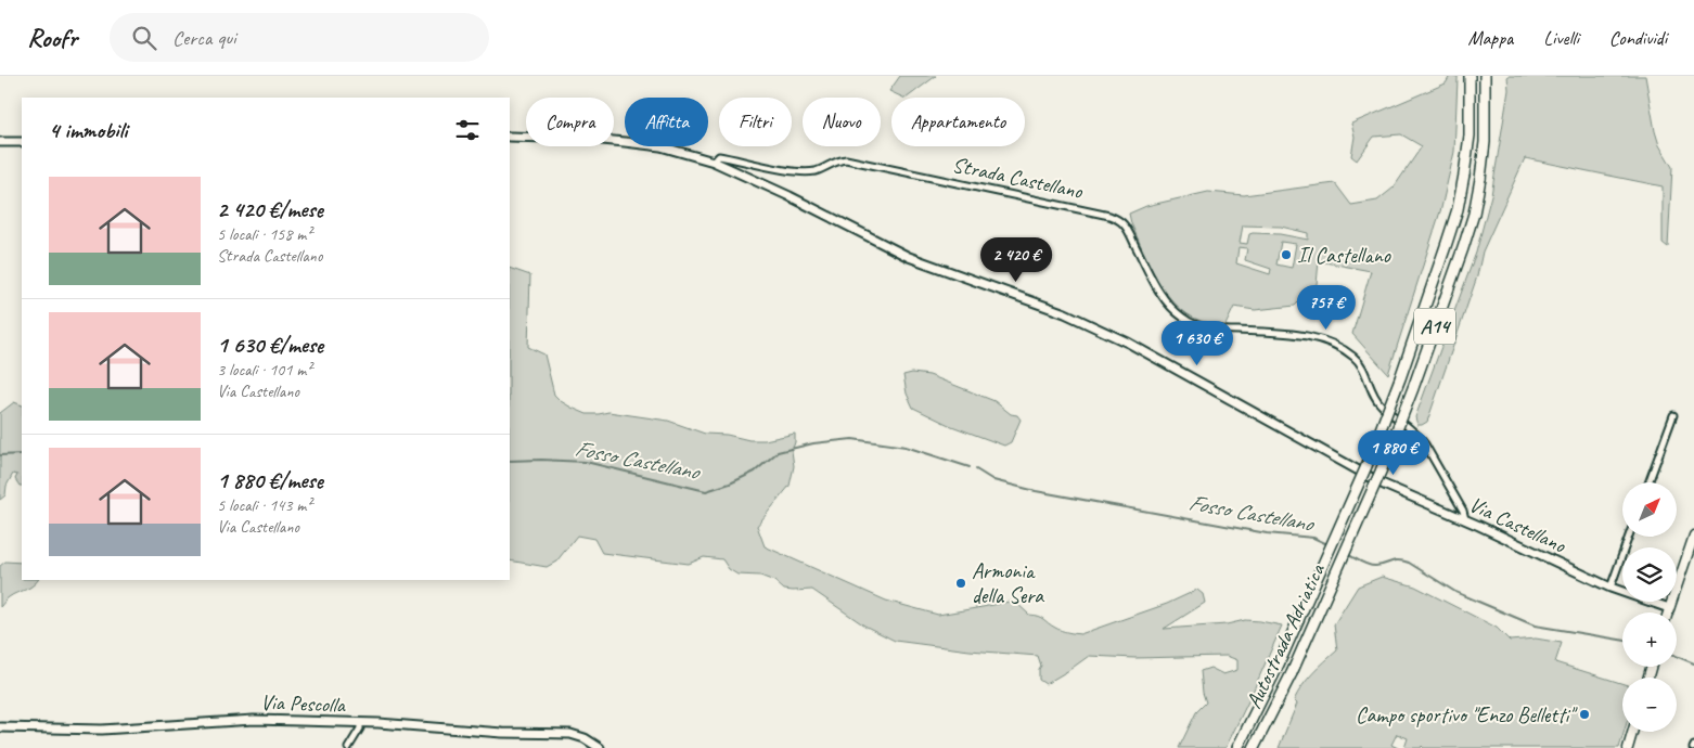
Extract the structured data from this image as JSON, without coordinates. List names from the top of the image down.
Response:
{
  "streets": {
    "highway": ["A14", "Autostrada Adriatica"],
    "street": ["Strada Castellano", "Via Castellano", "Via Pescolla"]
  },
  "crossings": [
    ["Strada Castellano", "Via Castellano"]
  ],
  "water": ["Fosso Castellano"],
  "places": ["Il Castellano", "Armonia della Sera", "Campo sportivo \"Enzo Belletti\""],
  "north": "top right",
  "page": {
    "header": "Roofr",
    "search": "Cerca qui",
    "nav": ["Mappa", "Livelli", "Condividi"],
    "chip": [
      "Compra",
      "Affitta",
      "Filtri",
      "Nuovo",
      "Appartamento"
    ],
    "heading": "4 immobili",
    "list": [
      {
        "name": "2 420 €/mese",
        "note": "5 locali · 158 m² · Strada Castellano"
      },
      {
        "name": "1 630 €/mese",
        "note": "3 locali · 101 m² · Via Castellano"
      },
      {
        "name": "1 880 €/mese",
        "note": "5 locali · 143 m² · Via Castellano"
      }
    ],
    "price": [
      "2 420 €",
      "757 €",
      "1 630 €",
      "1 880 €"
    ],
    "map_buttons": ["+", "−"]
  }
}
